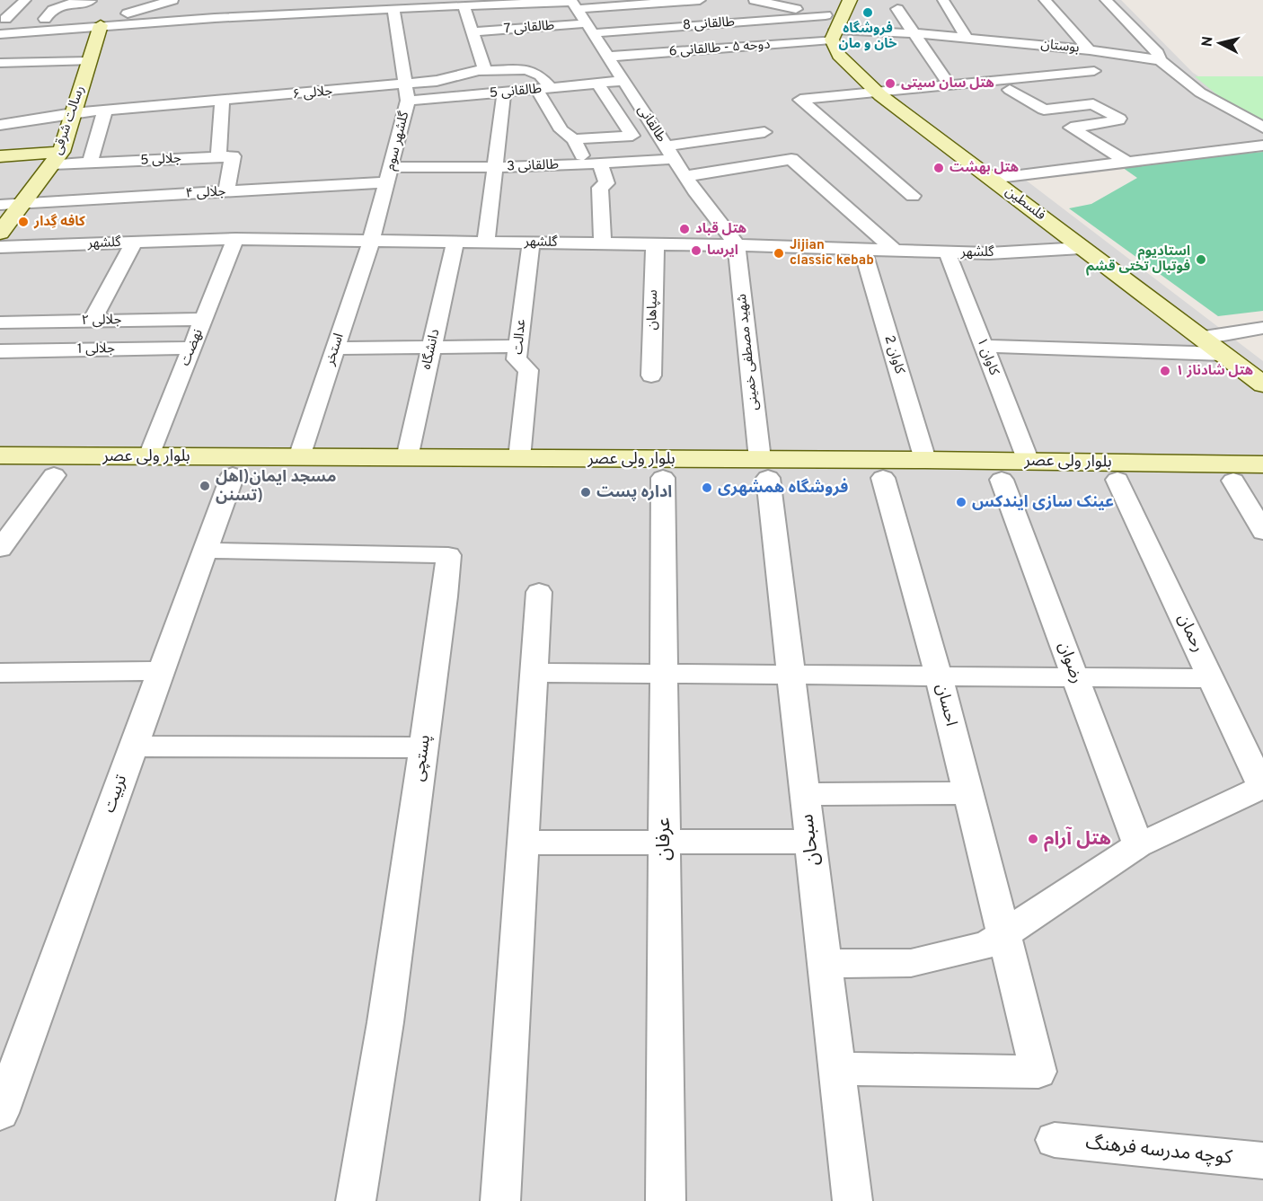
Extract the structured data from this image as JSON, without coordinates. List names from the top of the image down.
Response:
{
  "streets": {
    "main road": ["رسالت شرقی", "فلسطین", "بلوار ولی عصر"],
    "street": [
      "طالقانی 8",
      "طالقانی 7",
      "بوستان",
      "دوحه ۵ - طالقانی 6",
      "طالقانی 5",
      "جلالی ۶",
      "طالقانی",
      "گلشهر سوم",
      "جلالی 5",
      "طالقانی 3",
      "جلالی ۴",
      "گلشهر",
      "سپاهان",
      "جلالی ۲",
      "عدالت",
      "نهضت",
      "جلالی 1",
      "استخر",
      "دانشگاه",
      "شهید مصطفی خمینی",
      "کاوان 2",
      "کاوان ۱",
      "رحمان",
      "رضوان",
      "احسان",
      "پستچی",
      "تربیت",
      "عرفان",
      "سبحان",
      "کوچه مدرسه فرهنگ"
    ]
  },
  "crossings": [
    ["طالقانی 8", "طالقانی 7"],
    ["طالقانی 8", "بوستان"],
    ["طالقانی 8", "دوحه ۵ - طالقانی 6"],
    ["طالقانی 8", "طالقانی"],
    ["طالقانی 8", "فلسطین"],
    ["طالقانی 7", "طالقانی"],
    ["بوستان", "دوحه ۵ - طالقانی 6"],
    ["بوستان", "فلسطین"],
    ["دوحه ۵ - طالقانی 6", "طالقانی"],
    ["دوحه ۵ - طالقانی 6", "فلسطین"],
    ["طالقانی 5", "جلالی ۶"],
    ["طالقانی 5", "طالقانی"],
    ["طالقانی 5", "گلشهر سوم"],
    ["جلالی ۶", "رسالت شرقی"],
    ["جلالی ۶", "گلشهر سوم"],
    ["رسالت شرقی", "جلالی 5"],
    ["رسالت شرقی", "جلالی ۴"],
    ["طالقانی", "طالقانی 3"],
    ["طالقانی", "گلشهر"],
    ["طالقانی", "شهید مصطفی خمینی"],
    ["گلشهر سوم", "طالقانی 3"],
    ["گلشهر سوم", "جلالی ۴"],
    ["گلشهر سوم", "گلشهر"],
    ["گلشهر سوم", "استخر"],
    ["فلسطین", "گلشهر"],
    ["گلشهر", "سپاهان"],
    ["گلشهر", "عدالت"],
    ["گلشهر", "نهضت"],
    ["گلشهر", "استخر"],
    ["گلشهر", "دانشگاه"],
    ["گلشهر", "شهید مصطفی خمینی"],
    ["گلشهر", "کاوان 2"],
    ["گلشهر", "کاوان ۱"],
    ["جلالی ۲", "نهضت"],
    ["عدالت", "بلوار ولی عصر"],
    ["نهضت", "جلالی 1"],
    ["نهضت", "بلوار ولی عصر"],
    ["استخر", "بلوار ولی عصر"],
    ["دانشگاه", "بلوار ولی عصر"],
    ["شهید مصطفی خمینی", "بلوار ولی عصر"],
    ["شهید مصطفی خمینی", "سبحان"],
    ["کاوان 2", "بلوار ولی عصر"],
    ["کاوان ۱", "بلوار ولی عصر"],
    ["بلوار ولی عصر", "رحمان"],
    ["بلوار ولی عصر", "رضوان"],
    ["بلوار ولی عصر", "احسان"],
    ["بلوار ولی عصر", "تربیت"],
    ["بلوار ولی عصر", "عرفان"],
    ["بلوار ولی عصر", "سبحان"],
    ["احسان", "سبحان"],
    ["پستچی", "تربیت"]
  ],
  "places": [
    "فروشگاه خان و مان",
    "هتل سان سیتی",
    "هتل بهشت",
    "کافه گِدار",
    "هتل قباد",
    "ایرسا",
    "Jijian classic kebab",
    "استادیوم فوتبال تختی قشم",
    "هتل شادناز ۱",
    "مسجد ایمان(اهل تسنن)",
    "فروشگاه همشهری",
    "اداره پست",
    "عینک سازی ایندکس",
    "هتل آرام"
  ],
  "north": "left"
}
